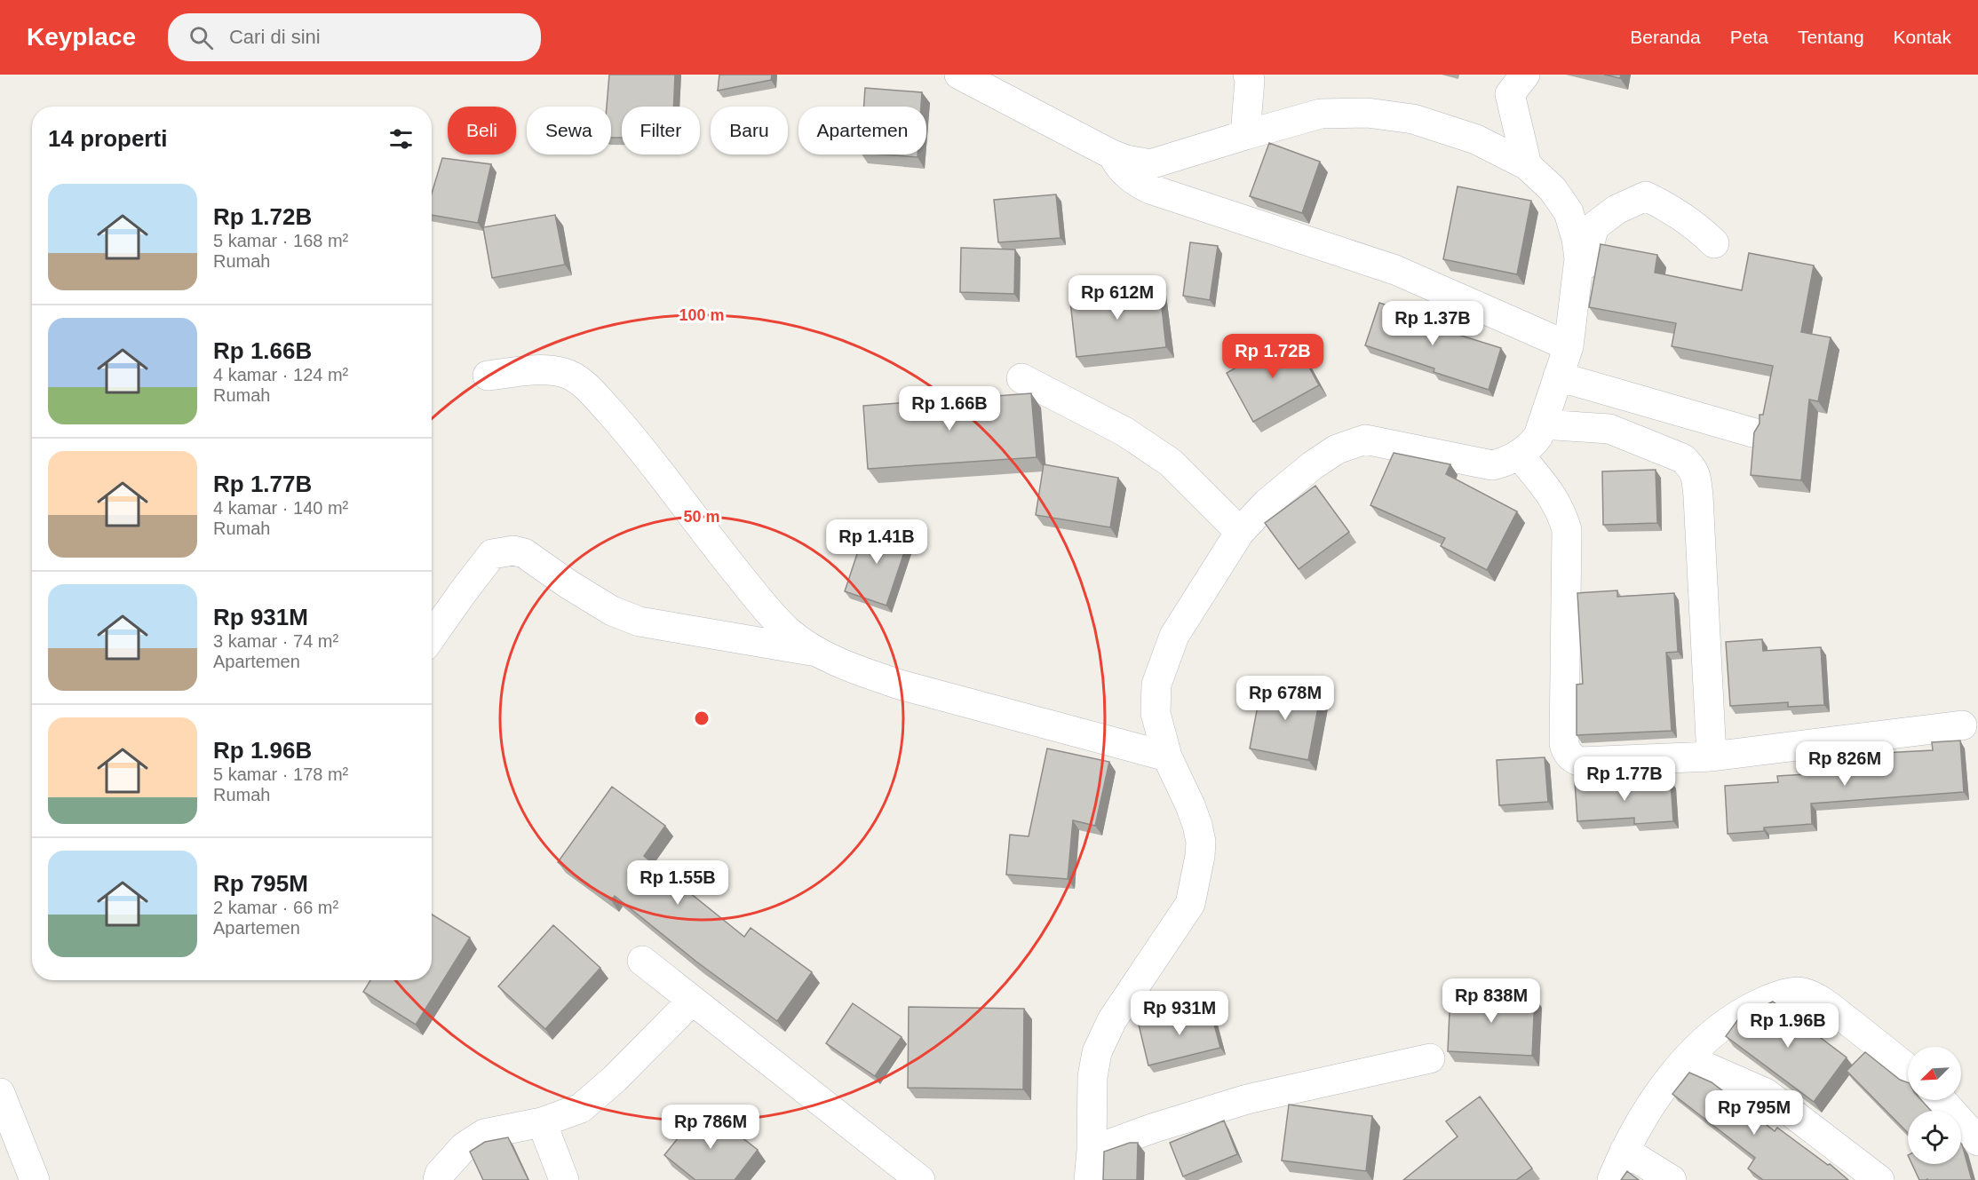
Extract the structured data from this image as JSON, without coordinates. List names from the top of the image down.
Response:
{
  "north": "bottom left",
  "page": {
    "header": "Keyplace",
    "search": "Cari di sini",
    "nav": [
      "Beranda",
      "Peta",
      "Tentang",
      "Kontak"
    ],
    "chip": [
      "Beli",
      "Sewa",
      "Filter",
      "Baru",
      "Apartemen"
    ],
    "heading": "14 properti",
    "list": [
      {
        "name": "Rp 1.72B",
        "note": "5 kamar · 168 m² · Rumah"
      },
      {
        "name": "Rp 1.66B",
        "note": "4 kamar · 124 m² · Rumah"
      },
      {
        "name": "Rp 1.77B",
        "note": "4 kamar · 140 m² · Rumah"
      },
      {
        "name": "Rp 931M",
        "note": "3 kamar · 74 m² · Apartemen"
      },
      {
        "name": "Rp 1.96B",
        "note": "5 kamar · 178 m² · Rumah"
      },
      {
        "name": "Rp 795M",
        "note": "2 kamar · 66 m² · Apartemen"
      }
    ],
    "price": [
      "Rp 612M",
      "Rp 1.37B",
      "Rp 1.72B",
      "Rp 1.66B",
      "Rp 1.41B",
      "Rp 678M",
      "Rp 826M",
      "Rp 1.77B",
      "Rp 1.55B",
      "Rp 838M",
      "Rp 931M",
      "Rp 1.96B",
      "Rp 795M",
      "Rp 786M"
    ]
  },
  "rings": ["100 m", "50 m"]
}
